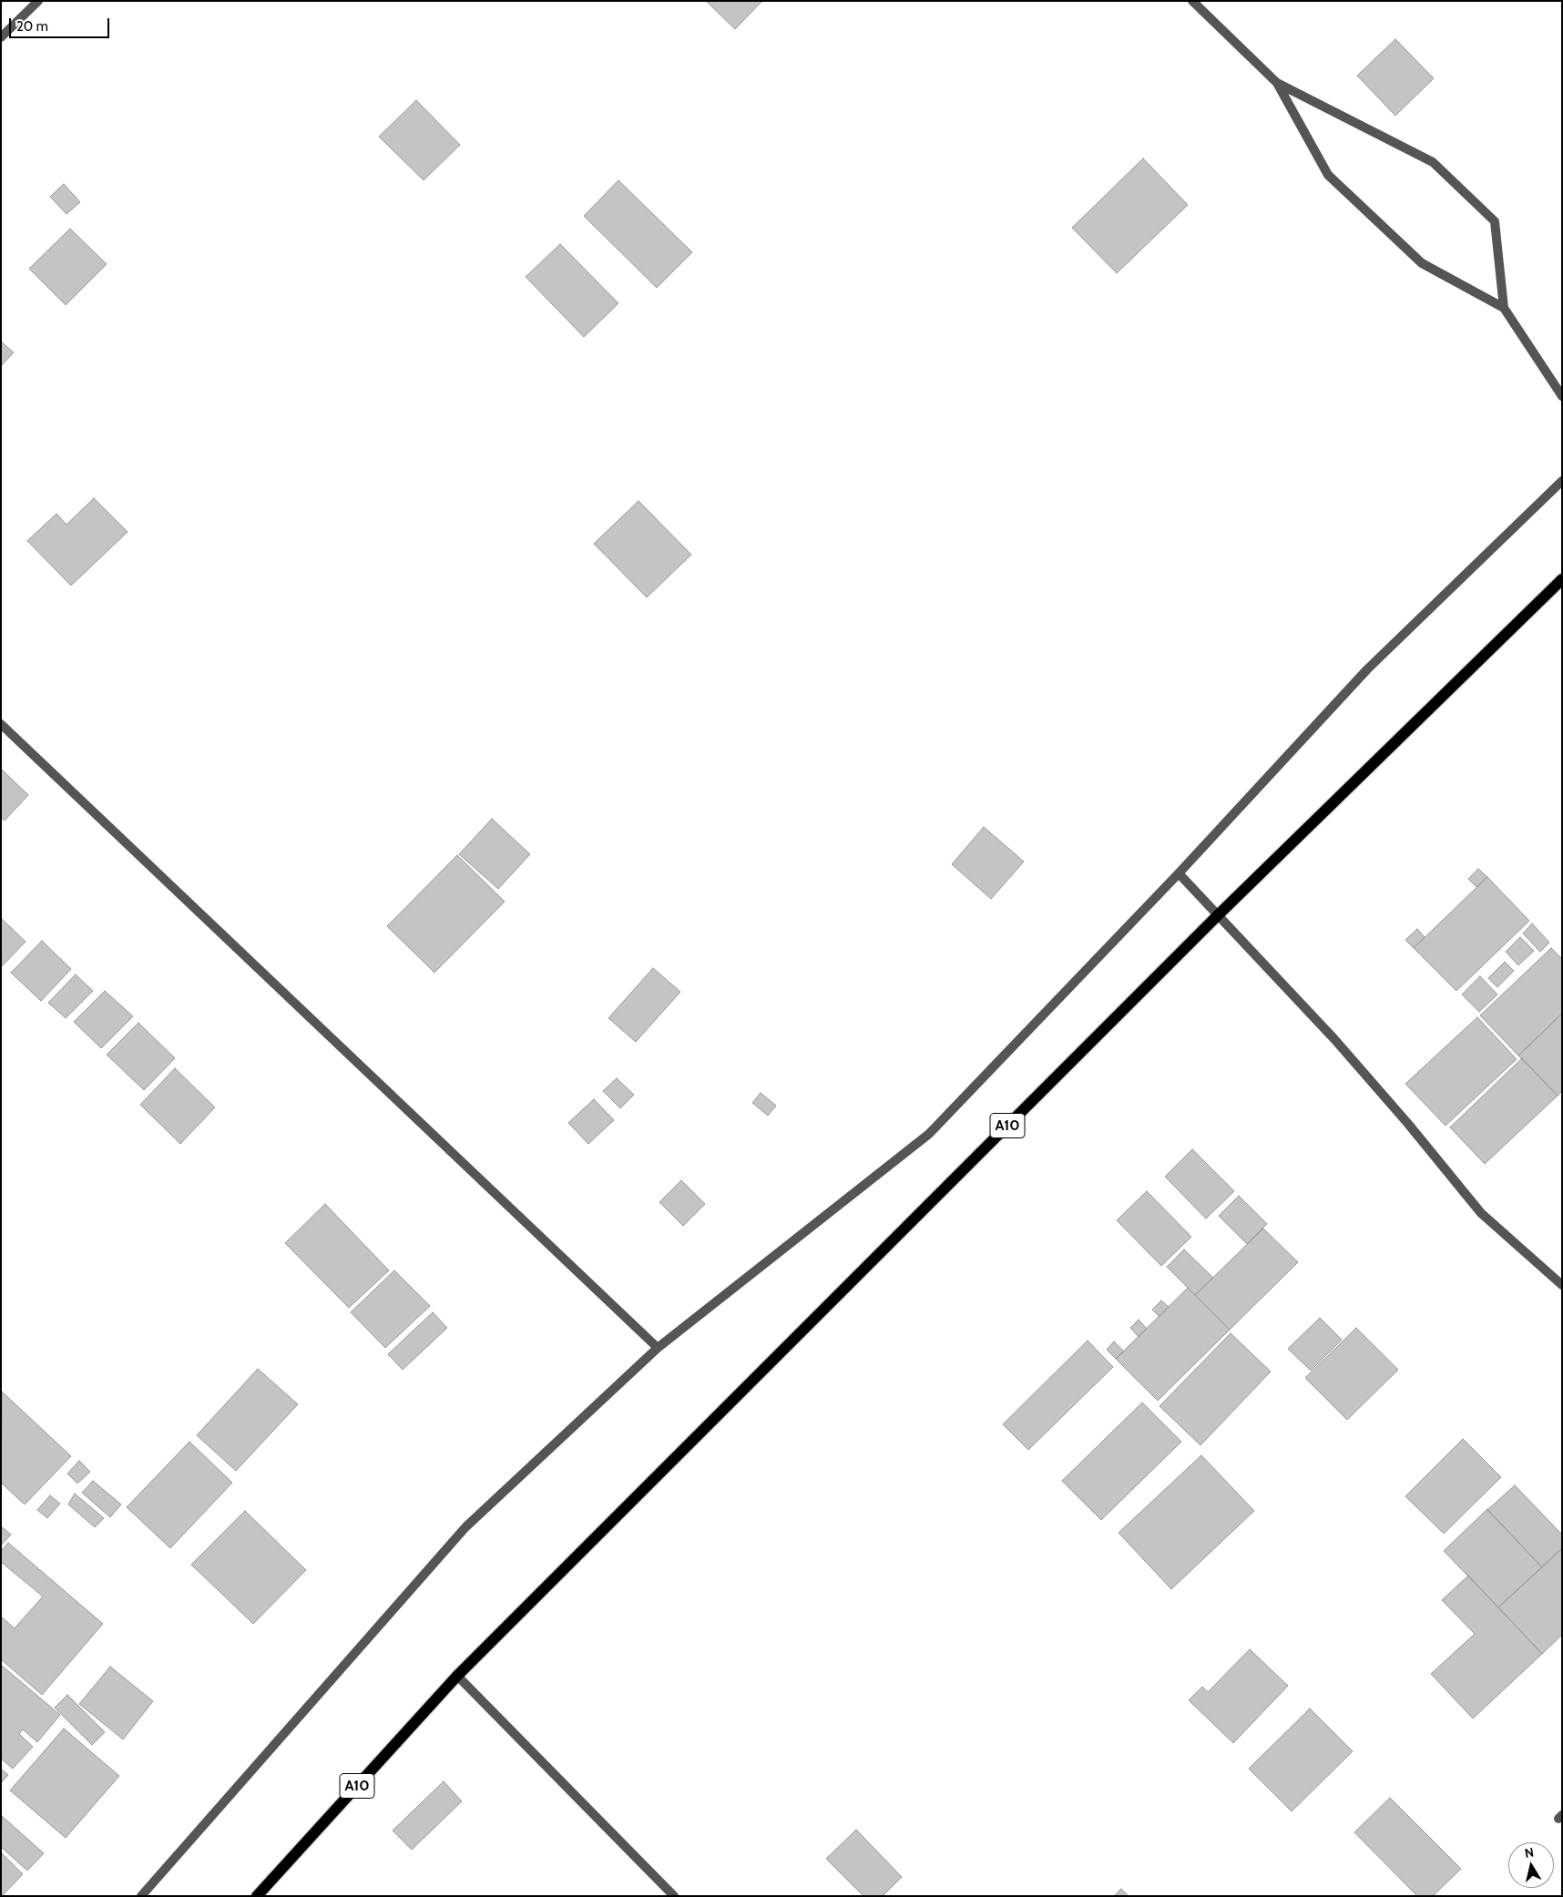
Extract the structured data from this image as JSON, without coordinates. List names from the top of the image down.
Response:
{
  "streets": {
    "main road": ["A10"]
  },
  "scale_bar": "20 m",
  "north": "top"
}
